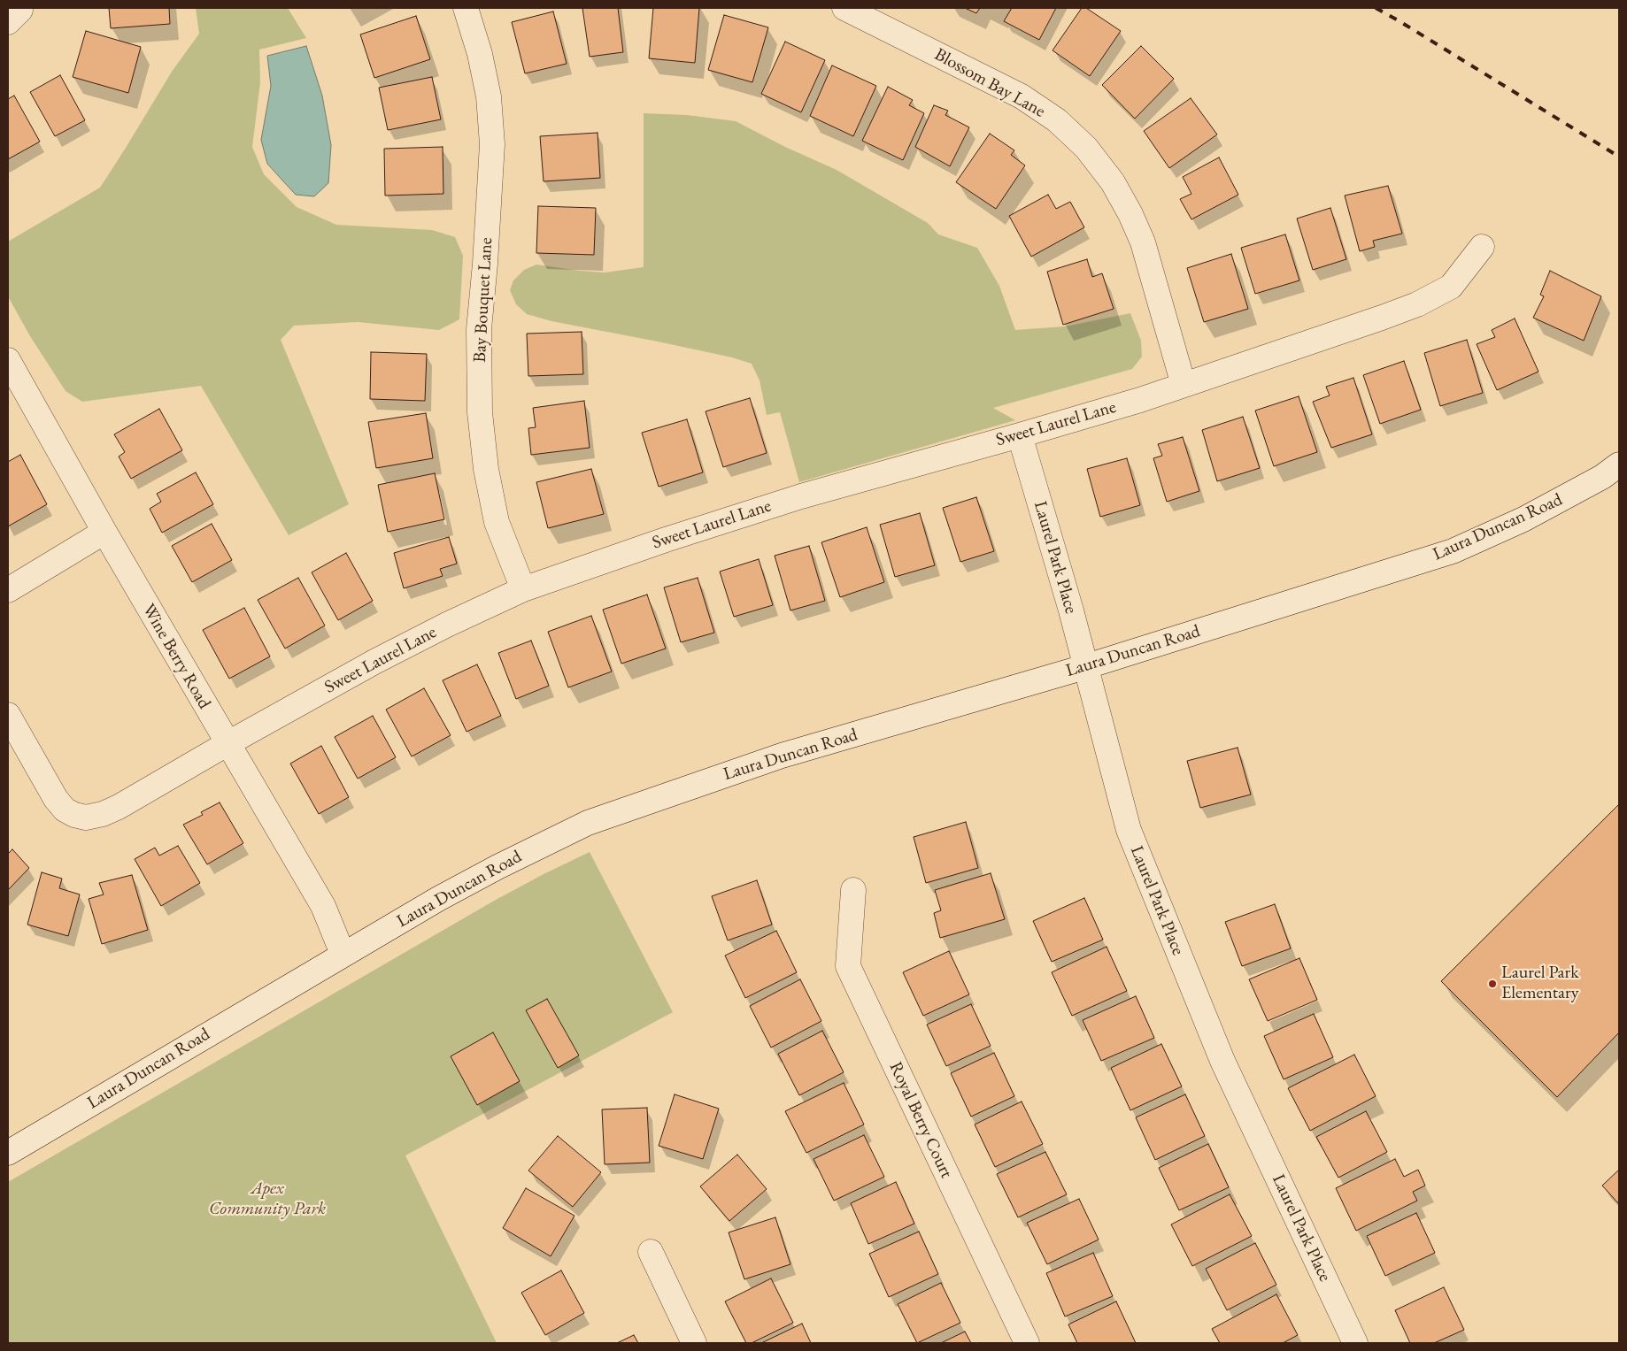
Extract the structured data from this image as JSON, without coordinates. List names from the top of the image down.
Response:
{
  "streets": {
    "street": [
      "Blossom Bay Lane",
      "Bay Bouquet Lane",
      "Sweet Laurel Lane",
      "Laura Duncan Road",
      "Laurel Park Place",
      "Wine Berry Road",
      "Royal Berry Court"
    ]
  },
  "crossings": [
    ["Blossom Bay Lane", "Sweet Laurel Lane"],
    ["Bay Bouquet Lane", "Sweet Laurel Lane"],
    ["Sweet Laurel Lane", "Laurel Park Place"],
    ["Sweet Laurel Lane", "Wine Berry Road"],
    ["Laura Duncan Road", "Laurel Park Place"],
    ["Laura Duncan Road", "Wine Berry Road"]
  ],
  "parks": ["Apex Community Park"],
  "places": ["Laurel Park Elementary"]
}
